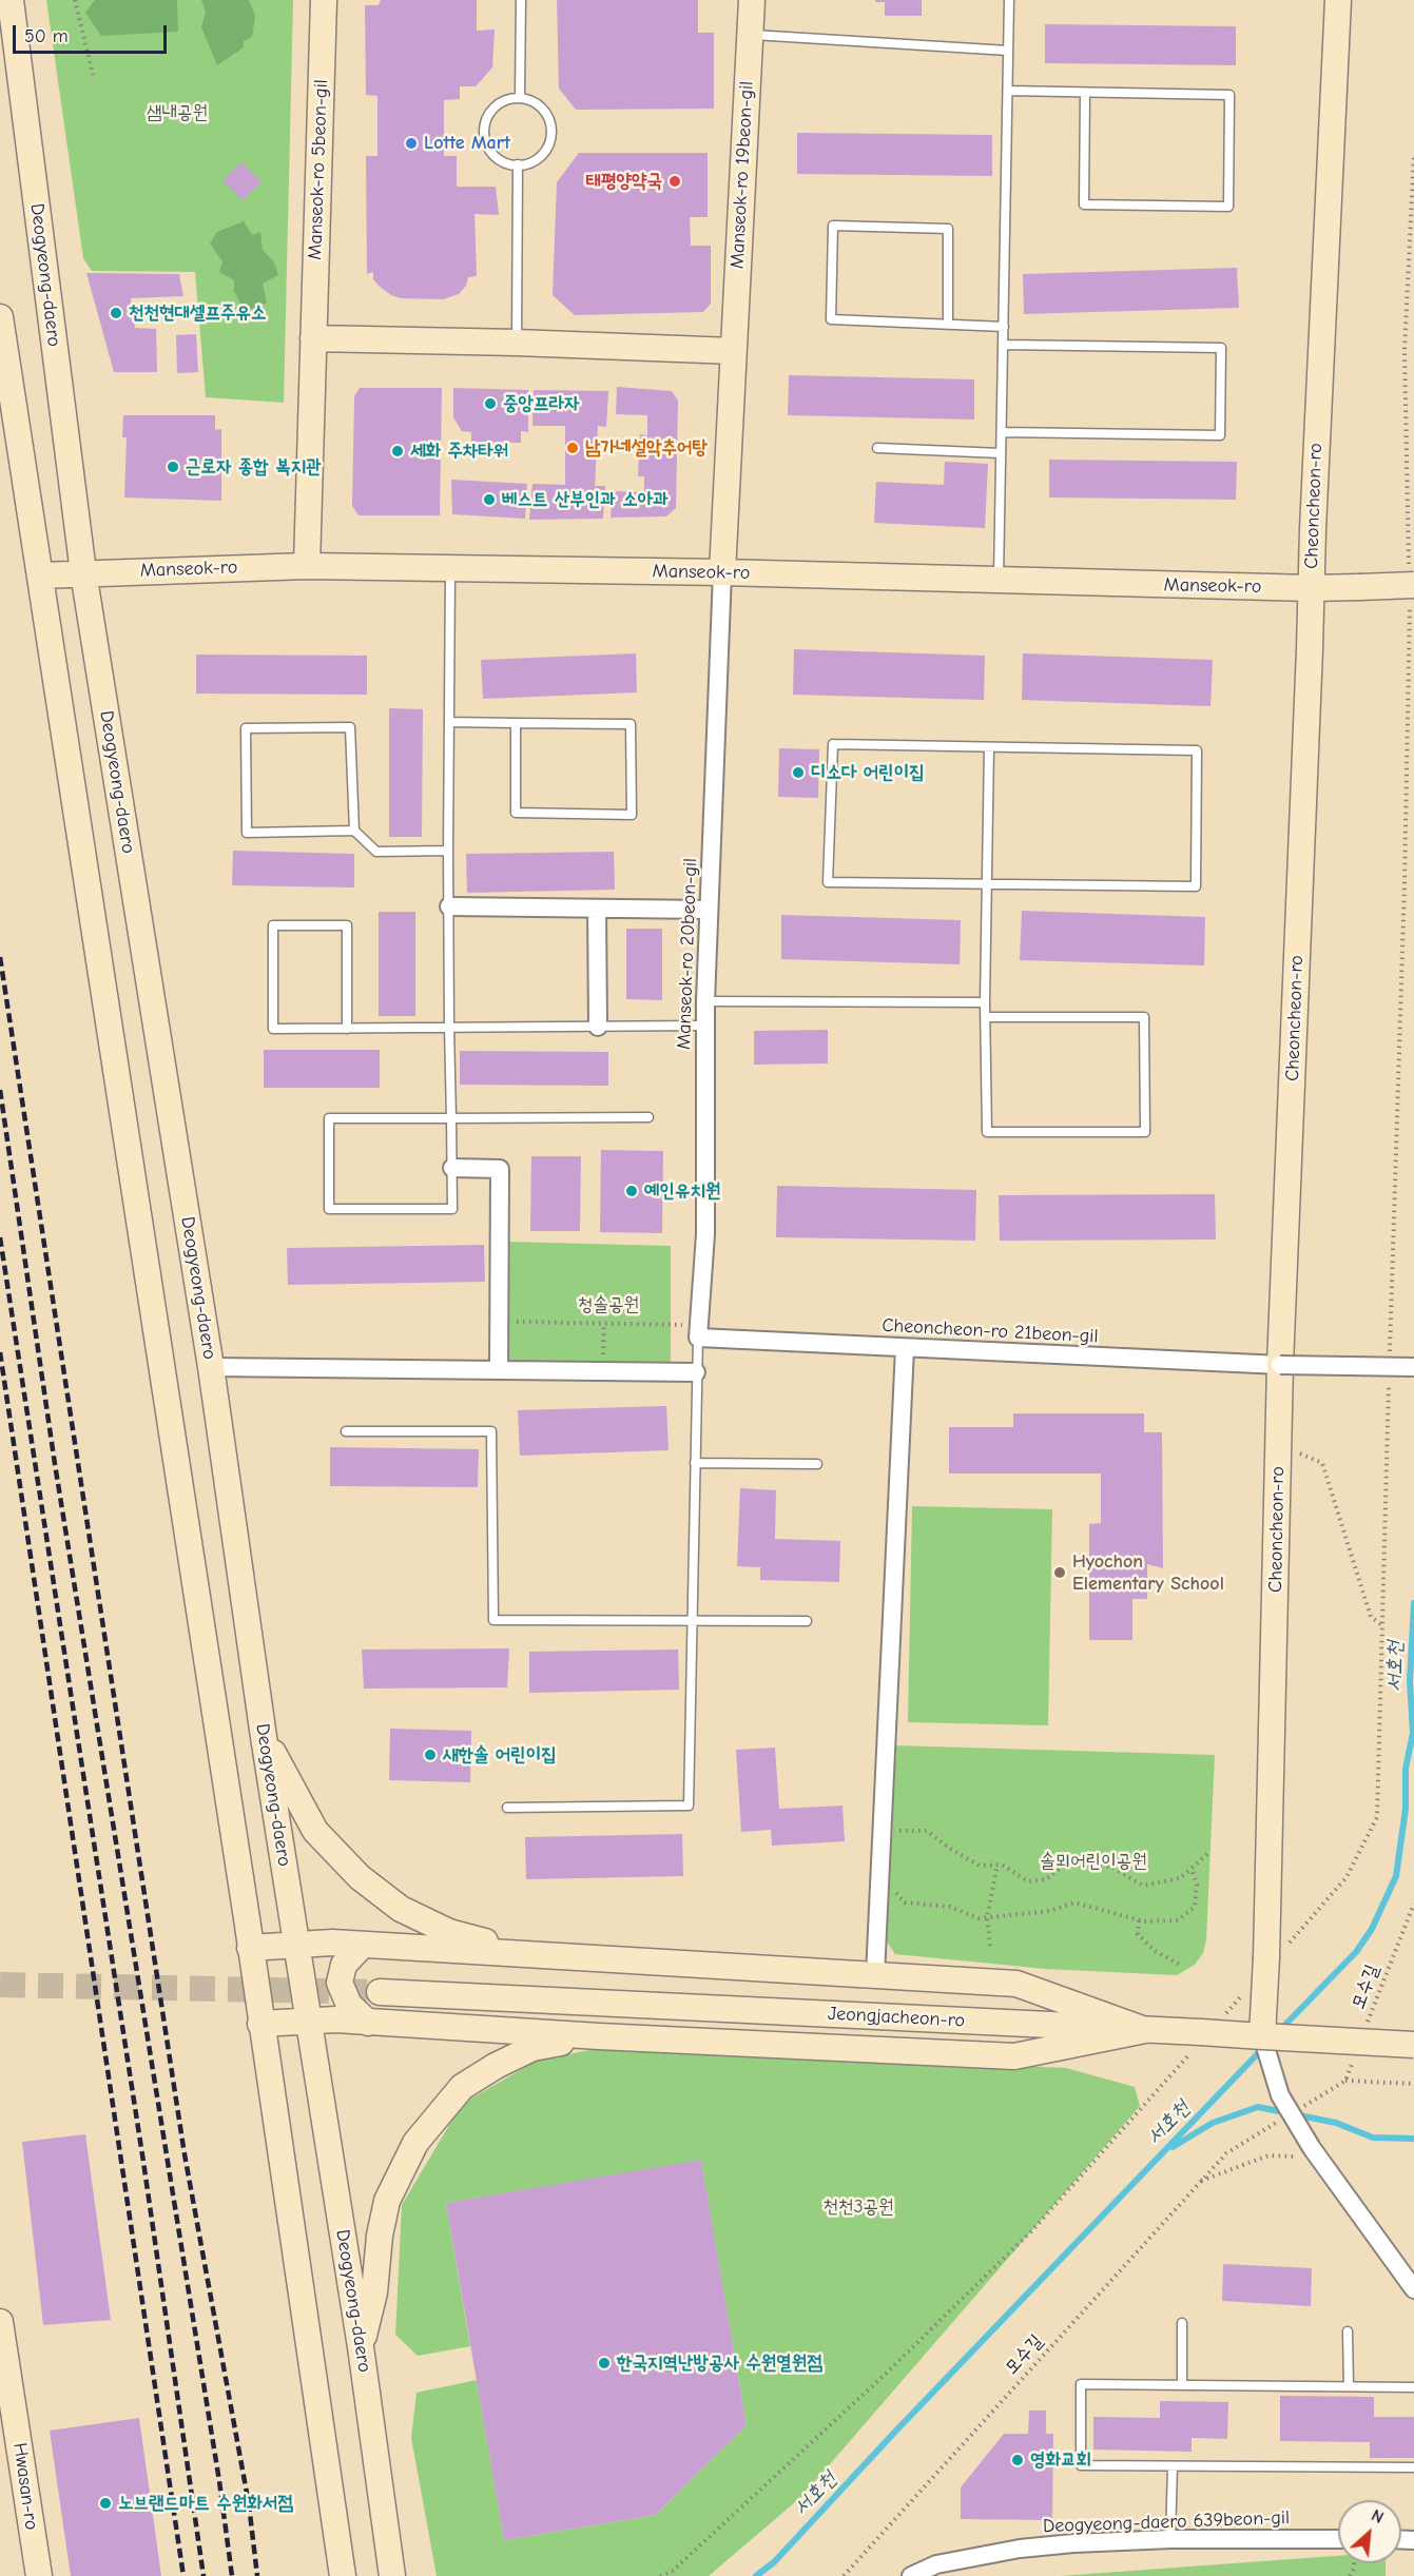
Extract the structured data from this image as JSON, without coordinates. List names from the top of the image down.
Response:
{
  "streets": {
    "street": [
      "Manseok-ro 5beon-gil",
      "Manseok-ro 19beon-gil",
      "Deogyeong-daero",
      "Cheoncheon-ro",
      "Manseok-ro",
      "Manseok-ro 20beon-gil",
      "Cheoncheon-ro 21beon-gil",
      "Jeongjacheon-ro",
      "Hwasan-ro",
      "Deogyeong-daero 639beon-gil"
    ],
    "path": ["모수길"]
  },
  "crossings": [
    ["Manseok-ro 5beon-gil", "Manseok-ro"],
    ["Manseok-ro 19beon-gil", "Manseok-ro"],
    ["Manseok-ro 19beon-gil", "Manseok-ro 20beon-gil"],
    ["Deogyeong-daero", "Manseok-ro"],
    ["Cheoncheon-ro", "Manseok-ro"],
    ["Cheoncheon-ro", "Cheoncheon-ro 21beon-gil"],
    ["Cheoncheon-ro", "Jeongjacheon-ro"],
    ["Manseok-ro", "Manseok-ro 20beon-gil"],
    ["Manseok-ro 20beon-gil", "Cheoncheon-ro 21beon-gil"]
  ],
  "water": ["서호천"],
  "parks": [
    "샘내공원",
    "청솔공원",
    "솔뫼어린이공원",
    "천천3공원"
  ],
  "places": [
    "Lotte Mart",
    "태평양약국",
    "천천현대셀프주유소",
    "중앙프라자",
    "남가네설악추어탕",
    "세화 주차타워",
    "근로자 종합 복지관",
    "베스트 산부인과 소아과",
    "디소다 어린이집",
    "예인유치원",
    "Hyochon Elementary School",
    "새한솔 어린이집",
    "한국지역난방공사 수원열원점",
    "영화교회",
    "노브랜드마트 수원화서점"
  ],
  "scale_bar": "50 m",
  "north": "top right"
}
